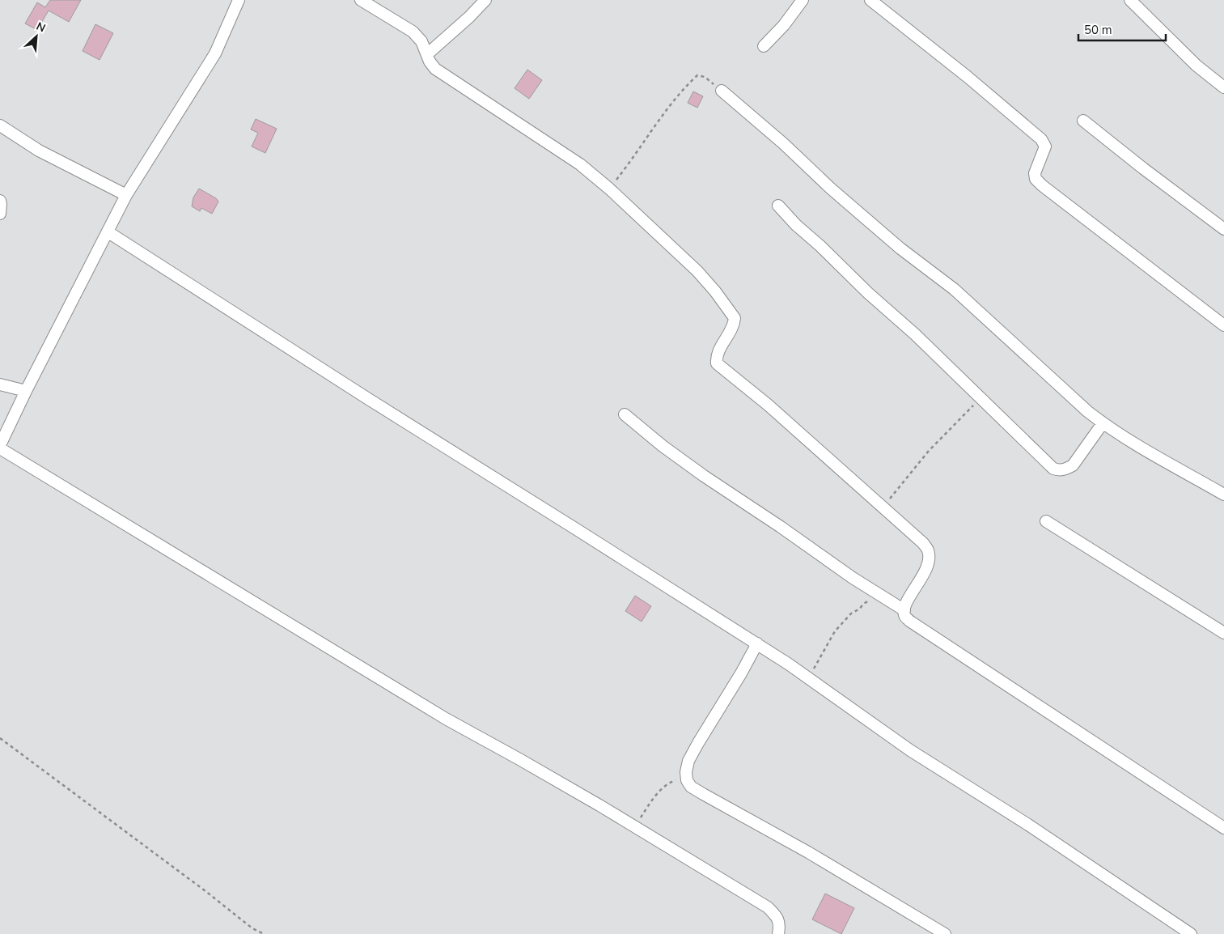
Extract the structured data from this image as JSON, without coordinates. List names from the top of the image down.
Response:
{
  "scale_bar": "50 m",
  "north": "top right"
}
